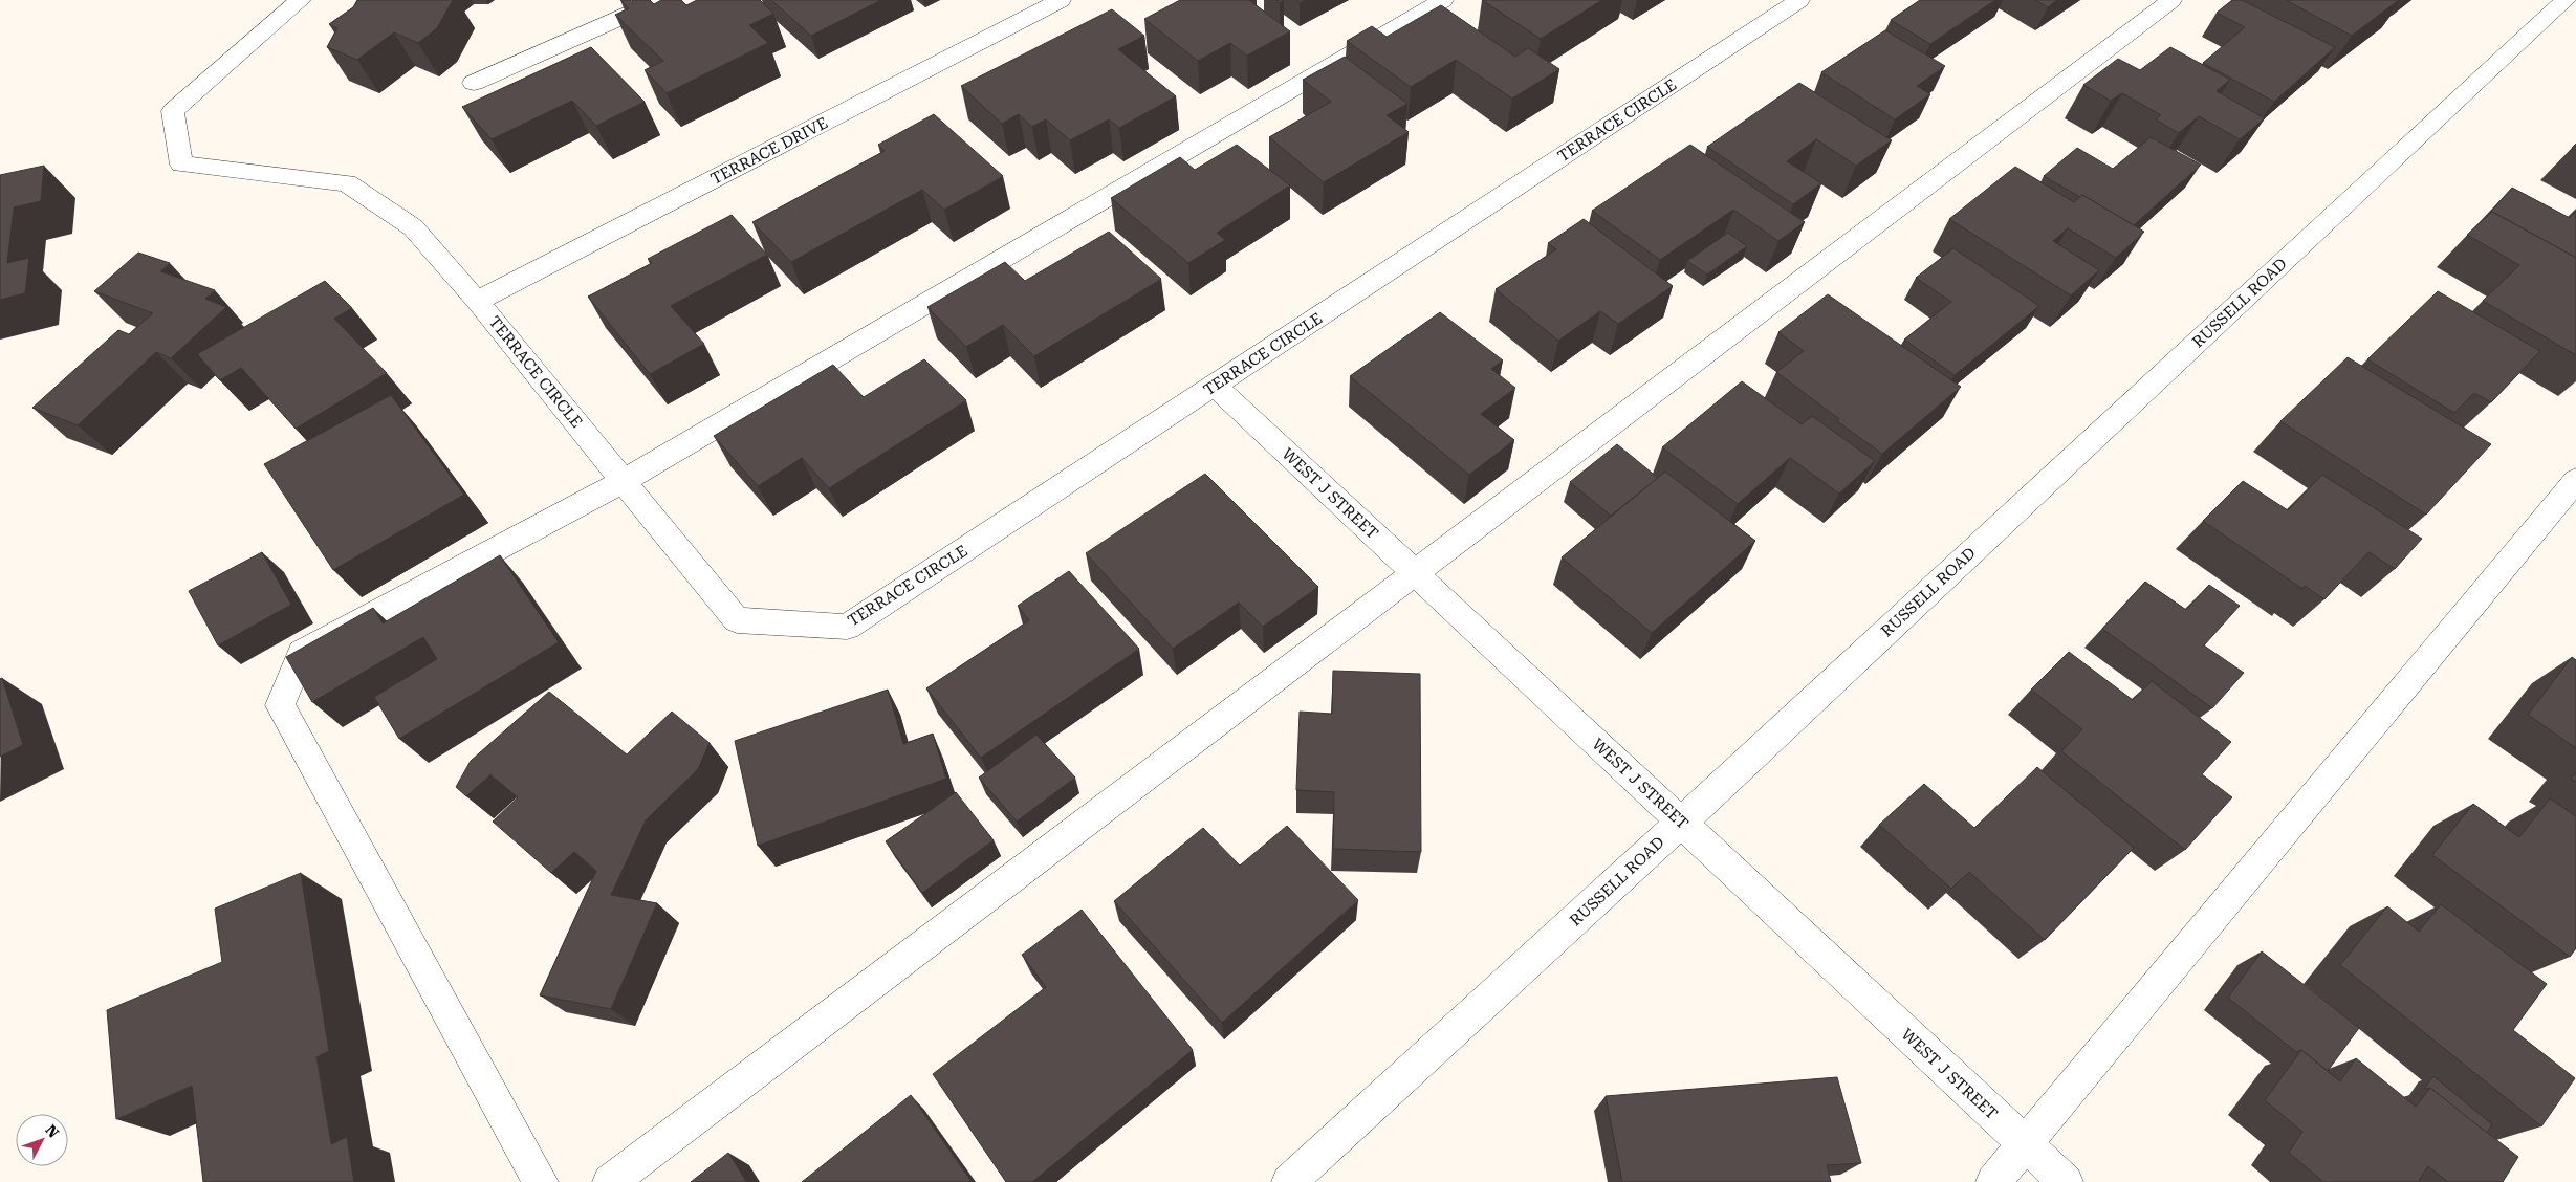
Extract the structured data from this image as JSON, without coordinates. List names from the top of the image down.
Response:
{
  "streets": {
    "street": [
      "TERRACE CIRCLE",
      "TERRACE DRIVE",
      "RUSSELL ROAD",
      "WEST J STREET"
    ]
  },
  "crossings": [
    ["TERRACE CIRCLE", "TERRACE DRIVE"],
    ["TERRACE CIRCLE", "WEST J STREET"],
    ["RUSSELL ROAD", "WEST J STREET"]
  ],
  "north": "top right"
}
